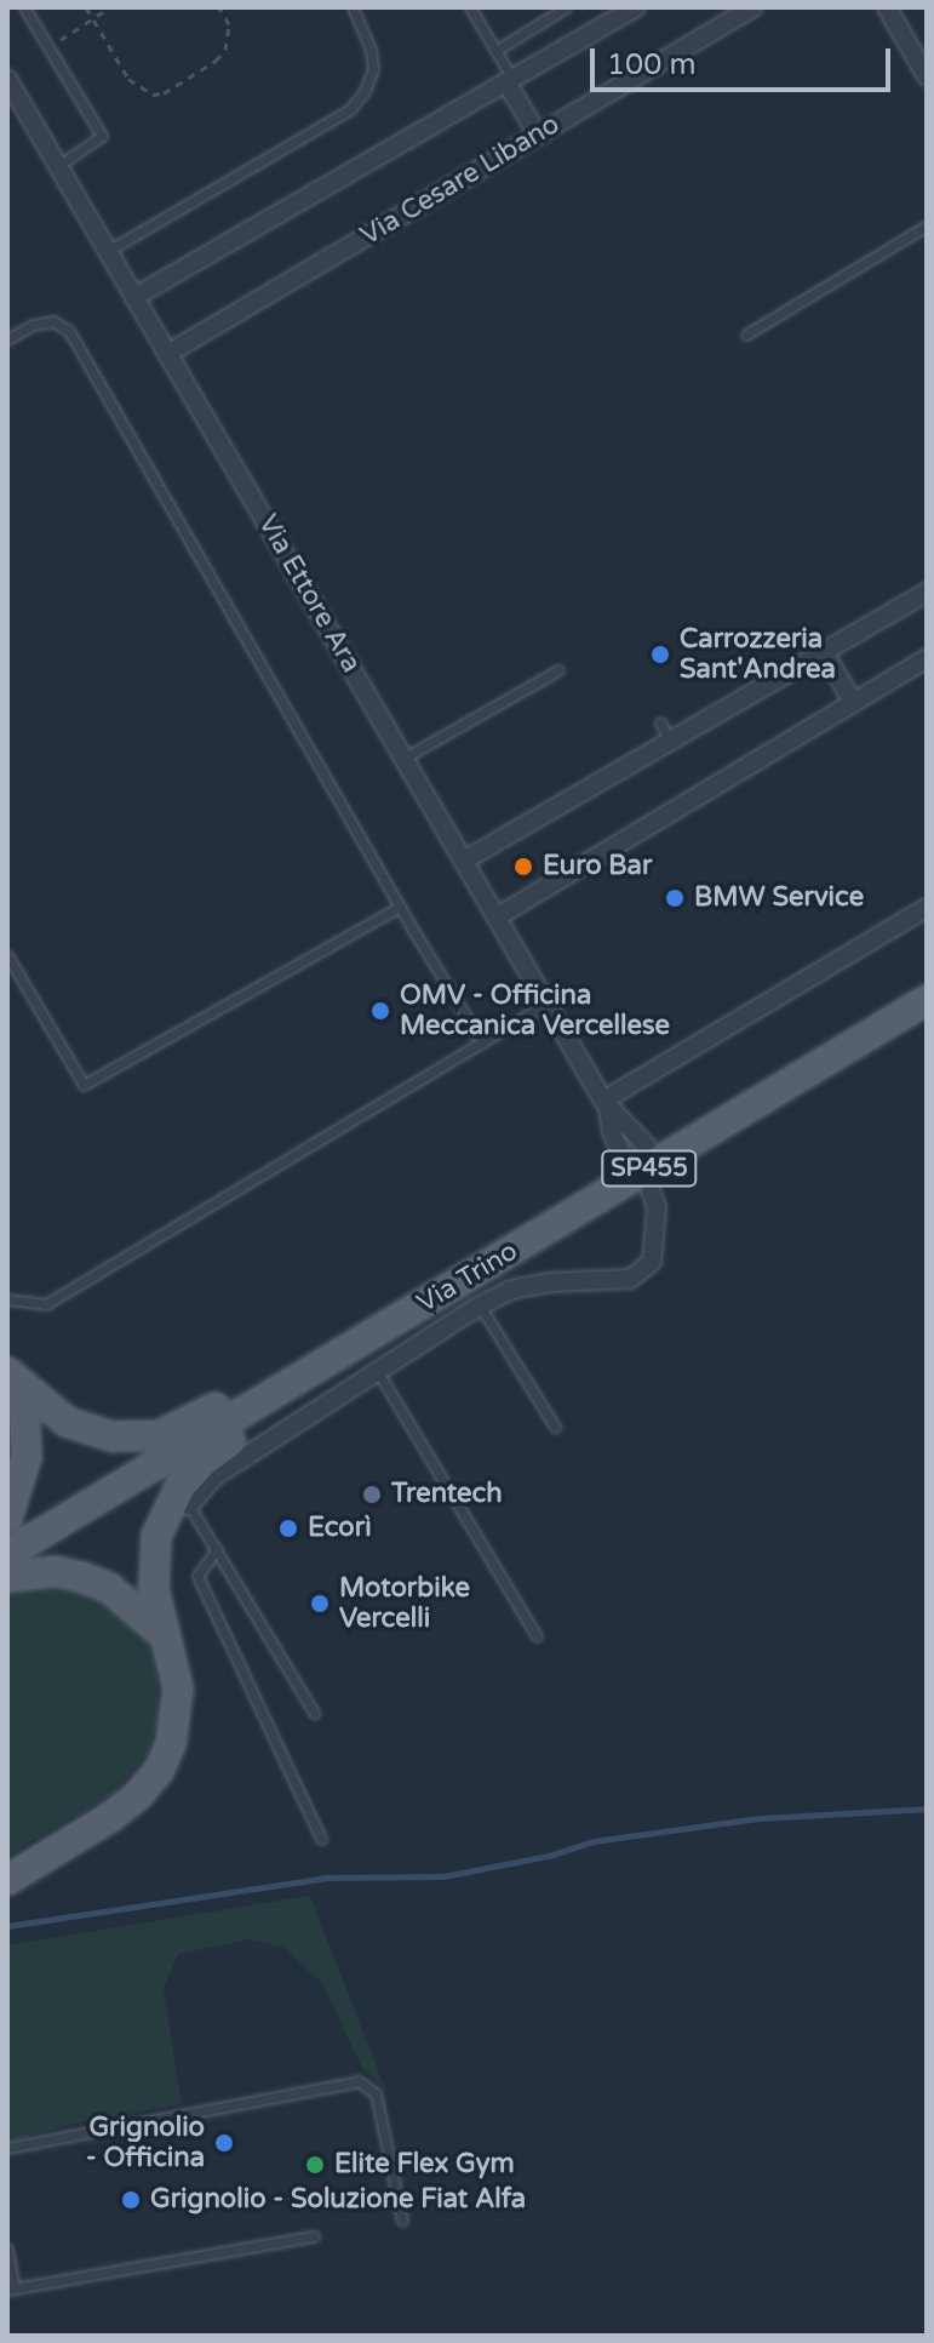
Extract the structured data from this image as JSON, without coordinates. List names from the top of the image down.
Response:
{
  "streets": {
    "main road": ["SP455", "Via Trino"],
    "street": ["Via Cesare Libano", "Via Ettore Ara"]
  },
  "crossings": [
    ["Via Cesare Libano", "Via Ettore Ara"],
    ["Via Ettore Ara", "Via Trino"]
  ],
  "places": [
    "Carrozzeria Sant'Andrea",
    "Euro Bar",
    "BMW Service",
    "OMV - Officina Meccanica Vercellese",
    "Trentech",
    "Ecorì",
    "Motorbike Vercelli",
    "Grignolio - Officina",
    "Elite Flex Gym",
    "Grignolio - Soluzione Fiat Alfa"
  ],
  "scale_bar": "100 m"
}
